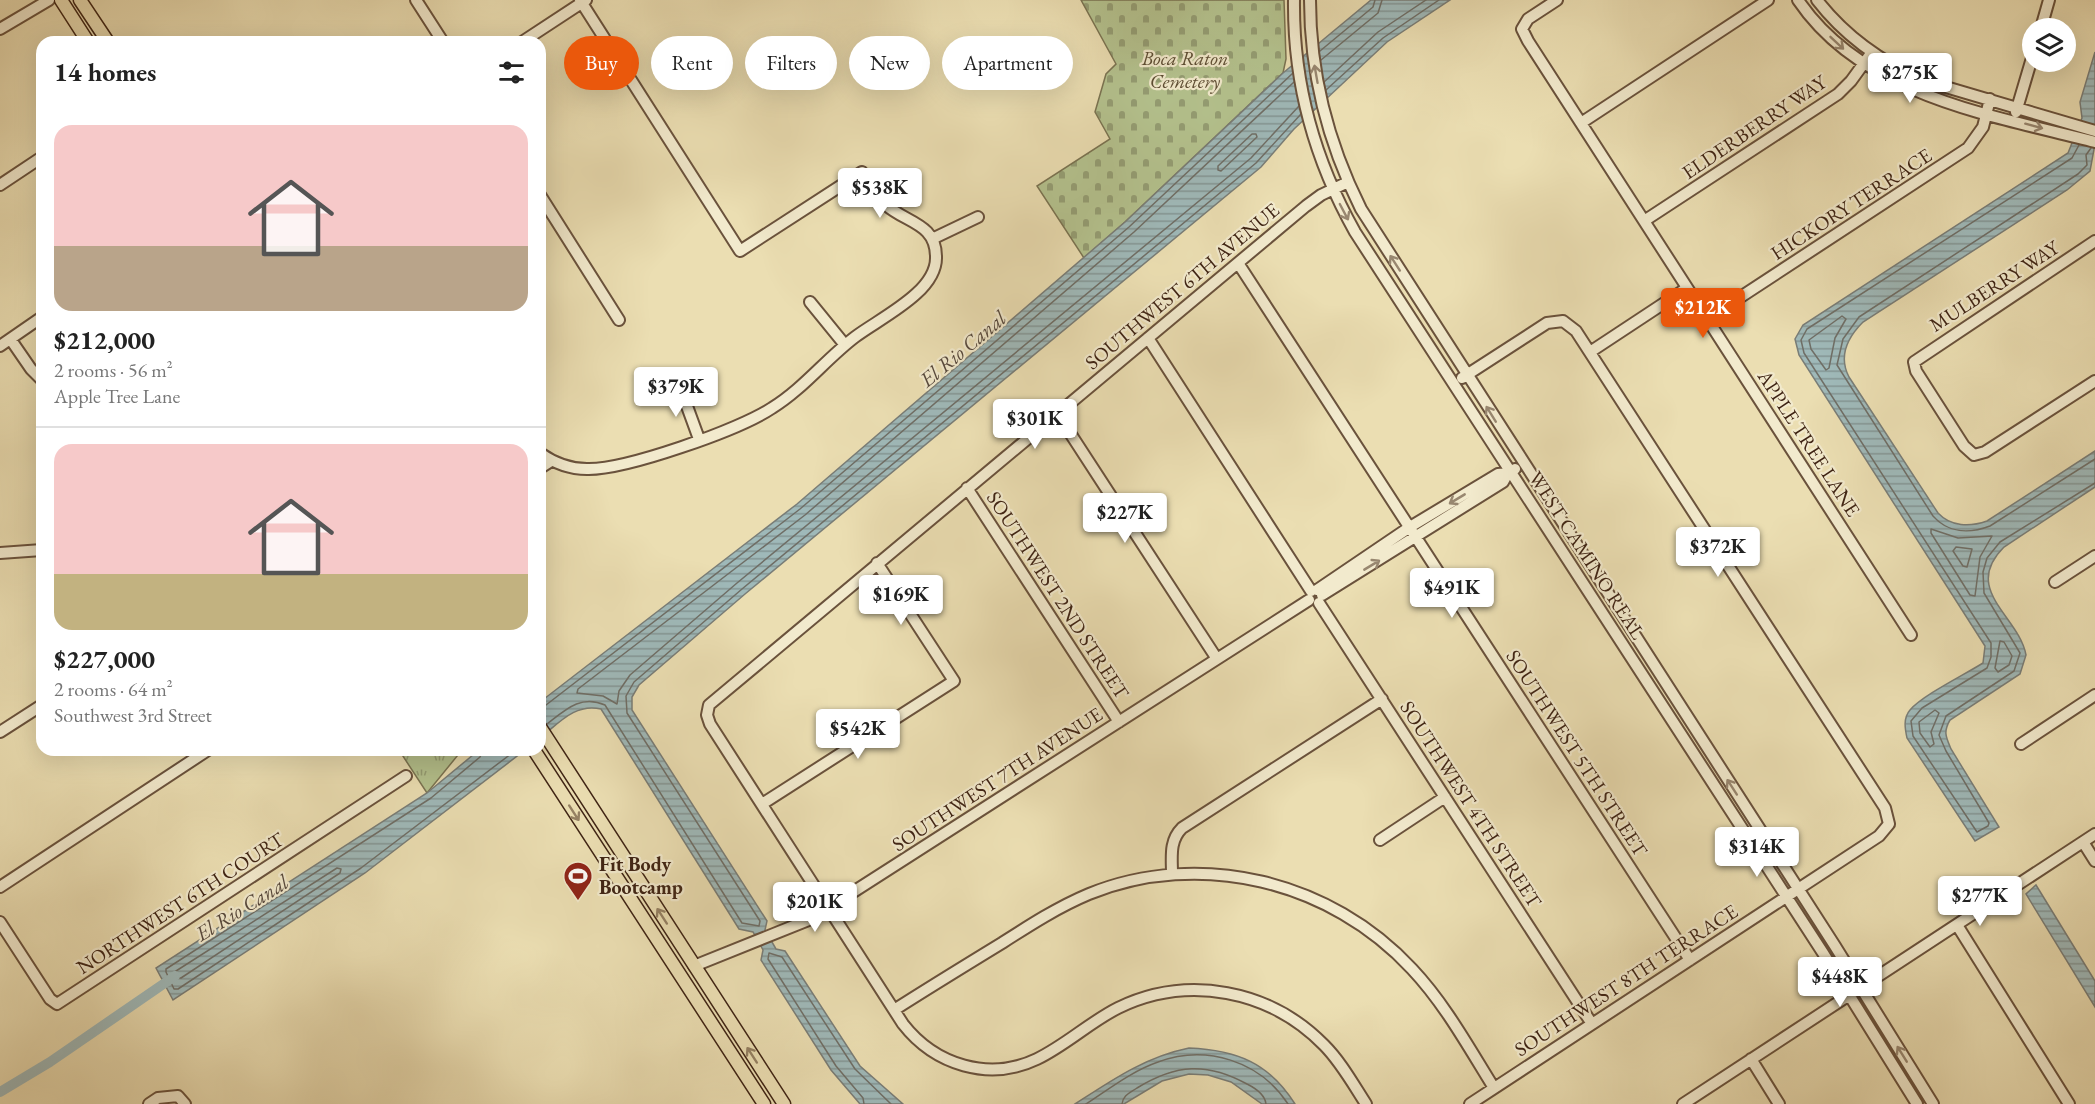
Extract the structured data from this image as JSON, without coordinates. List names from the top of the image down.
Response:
{
  "streets": {
    "street": [
      "ELDERBERRY WAY",
      "HICKORY TERRACE",
      "SOUTHWEST 6TH AVENUE",
      "MULBERRY WAY",
      "APPLE TREE LANE",
      "WEST CAMINO REAL",
      "SOUTHWEST 2ND STREET",
      "SOUTHWEST 5TH STREET",
      "SOUTHWEST 7TH AVENUE",
      "SOUTHWEST 4TH STREET",
      "NORTHWEST 6TH COURT",
      "SOUTHWEST 8TH TERRACE"
    ]
  },
  "crossings": [
    ["ELDERBERRY WAY", "APPLE TREE LANE"],
    ["HICKORY TERRACE", "APPLE TREE LANE"],
    ["SOUTHWEST 6TH AVENUE", "WEST CAMINO REAL"],
    ["SOUTHWEST 6TH AVENUE", "SOUTHWEST 2ND STREET"],
    ["SOUTHWEST 6TH AVENUE", "SOUTHWEST 5TH STREET"],
    ["SOUTHWEST 6TH AVENUE", "SOUTHWEST 4TH STREET"],
    ["WEST CAMINO REAL", "SOUTHWEST 7TH AVENUE"],
    ["WEST CAMINO REAL", "SOUTHWEST 8TH TERRACE"],
    ["SOUTHWEST 2ND STREET", "SOUTHWEST 7TH AVENUE"],
    ["SOUTHWEST 5TH STREET", "SOUTHWEST 7TH AVENUE"],
    ["SOUTHWEST 5TH STREET", "SOUTHWEST 8TH TERRACE"],
    ["SOUTHWEST 7TH AVENUE", "SOUTHWEST 4TH STREET"],
    ["SOUTHWEST 4TH STREET", "SOUTHWEST 8TH TERRACE"]
  ],
  "water": ["El Rio Canal"],
  "parks": ["Boca Raton Cemetery"],
  "places": {
    "sports": ["Fit Body Bootcamp"]
  },
  "page": {
    "chip": [
      "Buy",
      "Rent",
      "Filters",
      "New",
      "Apartment"
    ],
    "heading": "14 homes",
    "price": [
      "$275K",
      "$538K",
      "$212K",
      "$379K",
      "$301K",
      "$227K",
      "$372K",
      "$491K",
      "$169K",
      "$542K",
      "$314K",
      "$277K",
      "$201K",
      "$448K"
    ],
    "list": [
      {
        "name": "$212,000",
        "note": "2 rooms · 56 m² · Apple Tree Lane"
      },
      {
        "name": "$227,000",
        "note": "2 rooms · 64 m² · Southwest 3rd Street"
      }
    ]
  }
}
